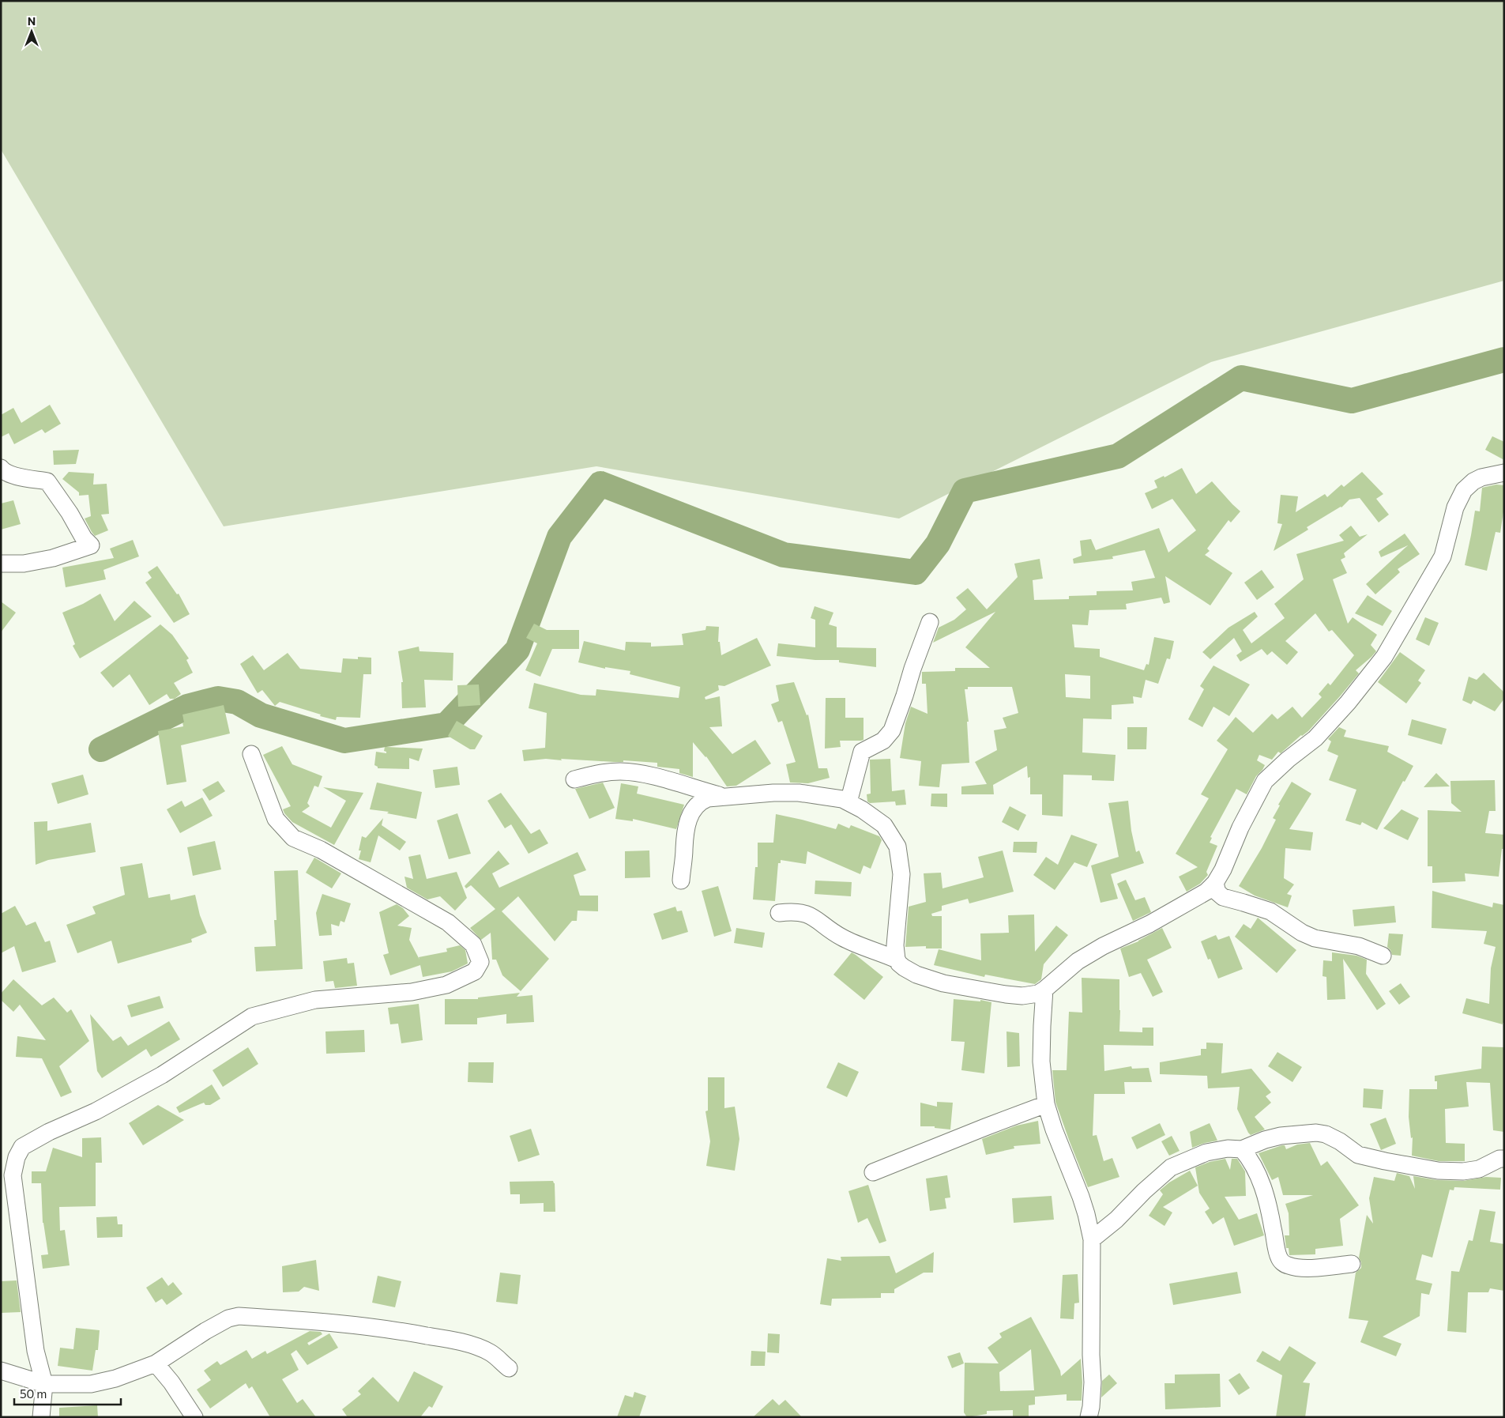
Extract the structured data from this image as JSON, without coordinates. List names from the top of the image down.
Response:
{
  "scale_bar": "50 m",
  "north": "top"
}
